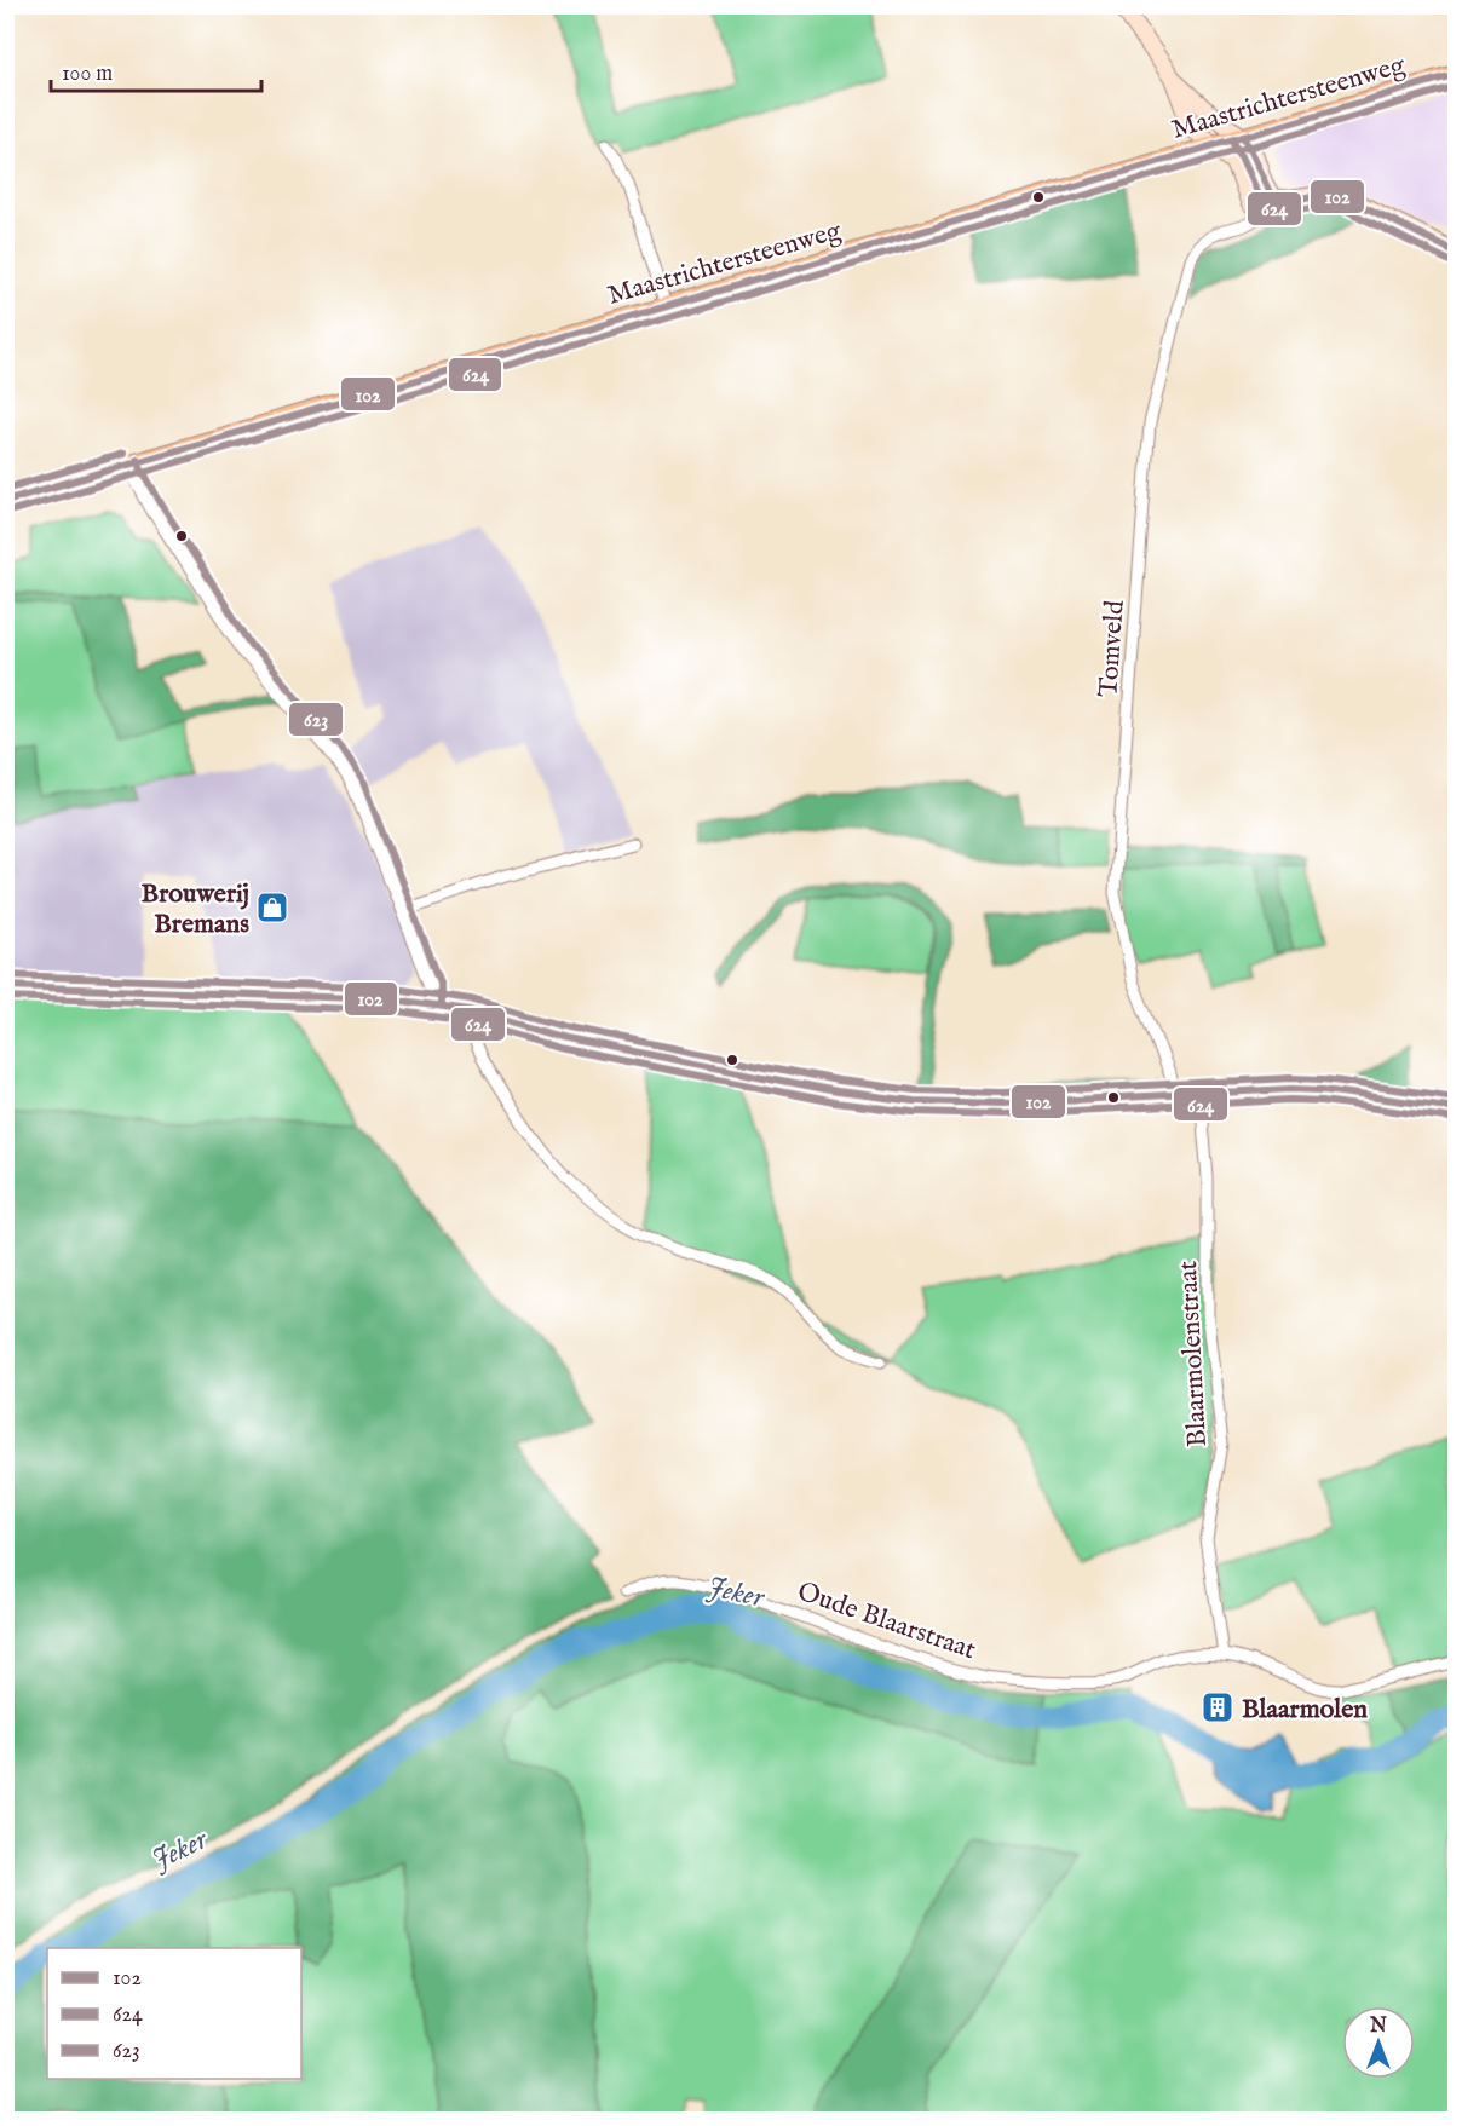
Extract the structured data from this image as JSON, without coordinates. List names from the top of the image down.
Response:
{
  "streets": {
    "main road": ["Maastrichtersteenweg"],
    "street": ["Tomveld", "Blaarmolenstraat", "Oude Blaarstraat"]
  },
  "crossings": [
    ["Blaarmolenstraat", "Oude Blaarstraat"]
  ],
  "water": ["Jeker"],
  "places": {
    "shop": ["Brouwerij Bremans"],
    "building": ["Blaarmolen"]
  },
  "lines": ["transit line 102", "transit line 624", "transit line 623"],
  "legend": ["102", "624", "623"],
  "scale_bar": "100 m",
  "north": "top"
}
